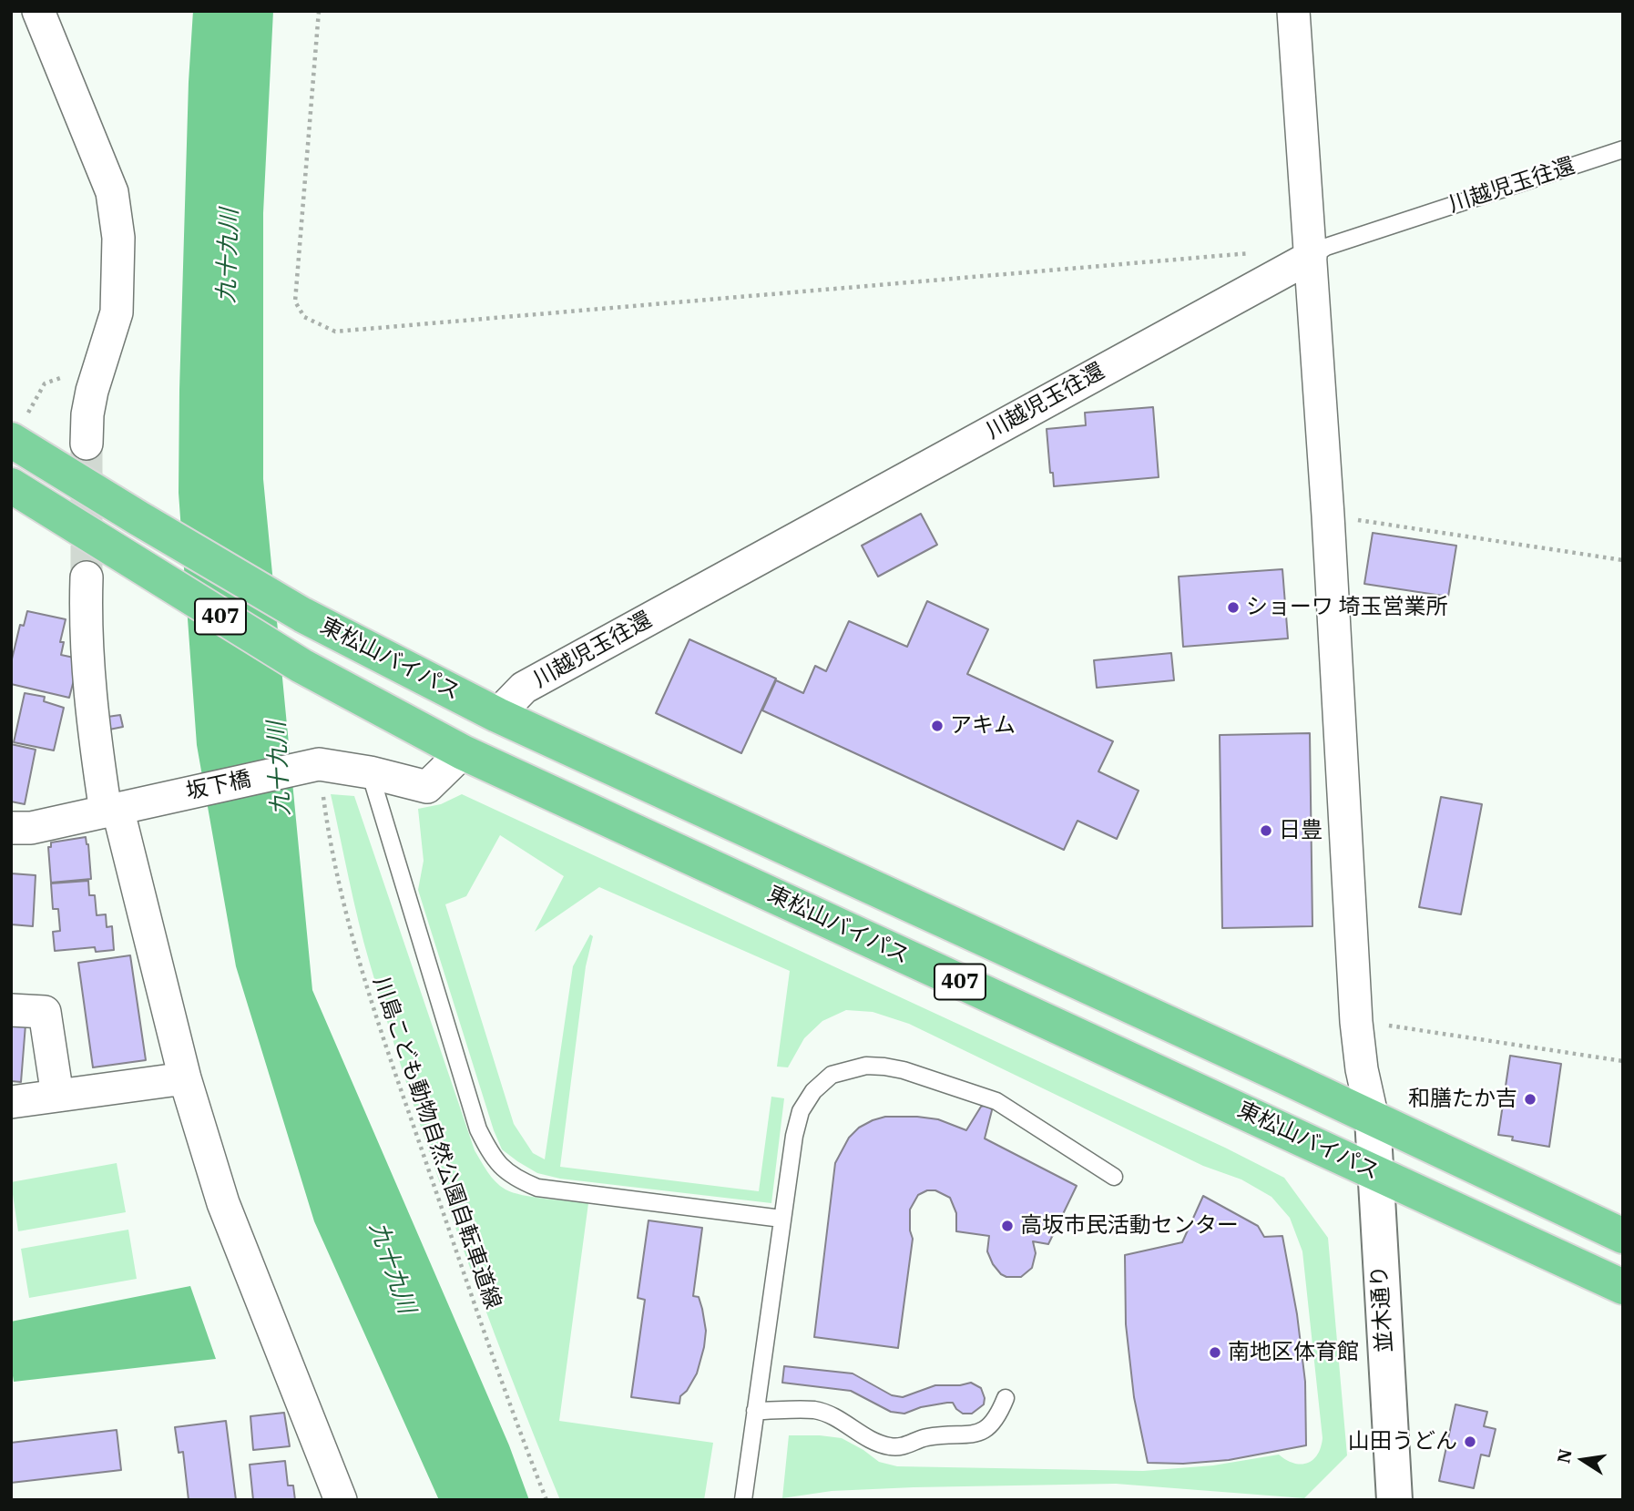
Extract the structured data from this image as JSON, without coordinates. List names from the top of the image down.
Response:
{
  "streets": {
    "highway": ["407", "東松山バイパス"],
    "street": ["川越児玉往還", "坂下橋", "並木通り"],
    "path": ["川島こども動物自然公園自転車道線"]
  },
  "crossings": [
    ["川越児玉往還", "東松山バイパス"],
    ["東松山バイパス", "並木通り"],
    ["坂下橋", "川島こども動物自然公園自転車道線"]
  ],
  "water": ["九十九川"],
  "places": [
    "ショーワ 埼玉営業所",
    "アキム",
    "日豊",
    "和膳たか吉",
    "高坂市民活動センター",
    "南地区体育館",
    "山田うどん"
  ],
  "north": "left"
}
